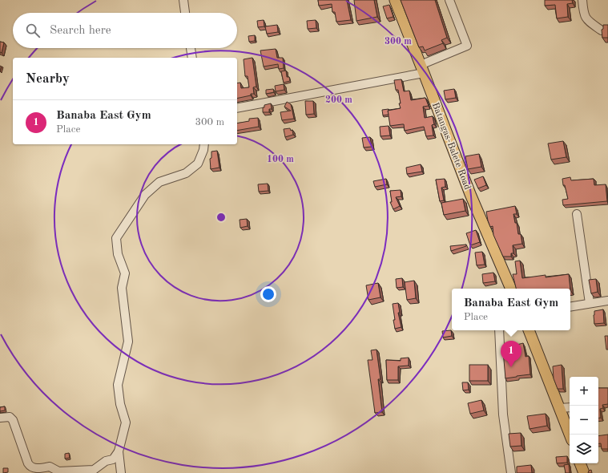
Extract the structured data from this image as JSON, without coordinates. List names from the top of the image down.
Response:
{
  "streets": {
    "main road": ["Batangas-Balete Road"]
  },
  "page": {
    "search": "Search here",
    "heading": "Nearby",
    "list": [
      {
        "mark": "1",
        "name": "Banaba East Gym",
        "note": "Place",
        "value": "300 m"
      }
    ],
    "popup": ["Banaba East Gym", "Place"],
    "pins": "1",
    "map_buttons": ["+", "−"]
  },
  "rings": ["300 m", "200 m", "100 m"]
}
